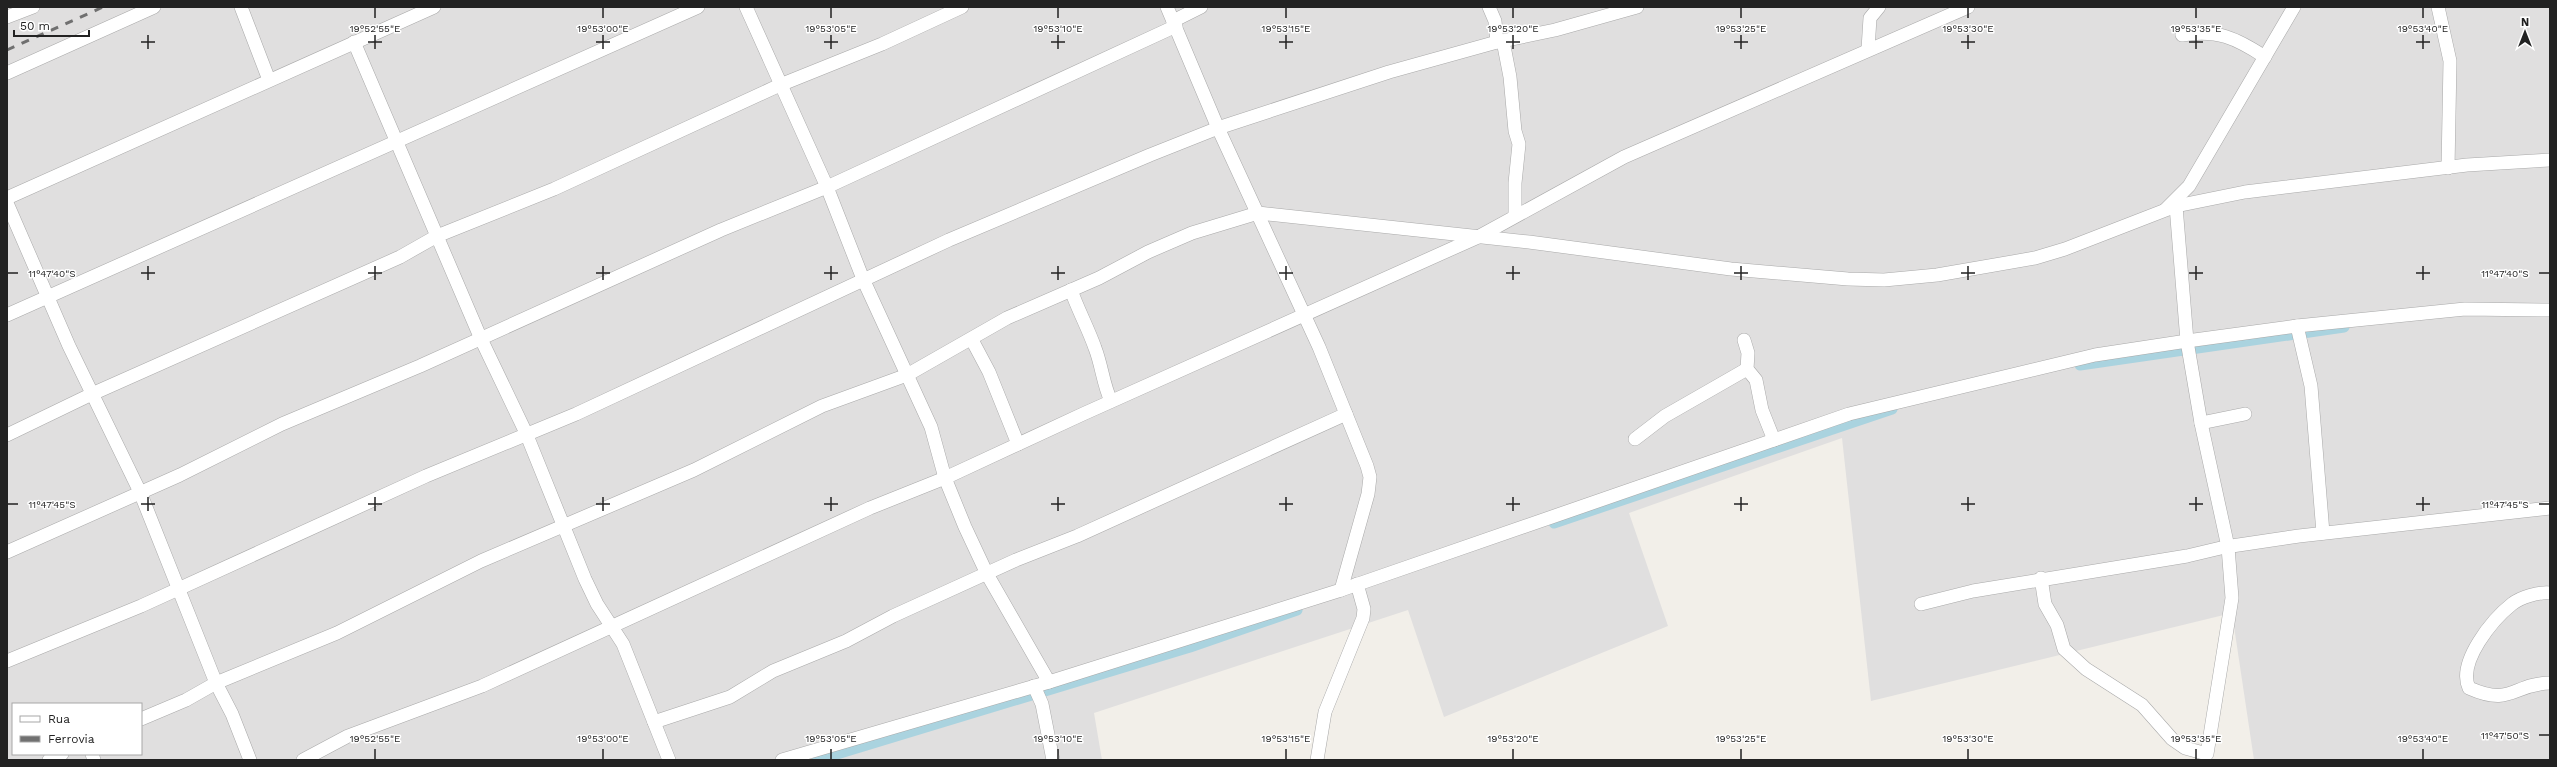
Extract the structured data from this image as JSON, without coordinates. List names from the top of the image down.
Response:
{
  "legend": ["Rua", "Ferrovia"],
  "scale_bar": "50 m",
  "north": "top",
  "coordinates": [
    "19°52'55\"E",
    "19°53'00\"E",
    "19°53'05\"E",
    "19°53'10\"E",
    "19°53'15\"E",
    "19°53'20\"E",
    "19°53'25\"E",
    "19°53'30\"E",
    "19°53'35\"E",
    "19°53'40\"E",
    "11°47'40\"S",
    "11°47'45\"S",
    "11°47'50\"S"
  ]
}
